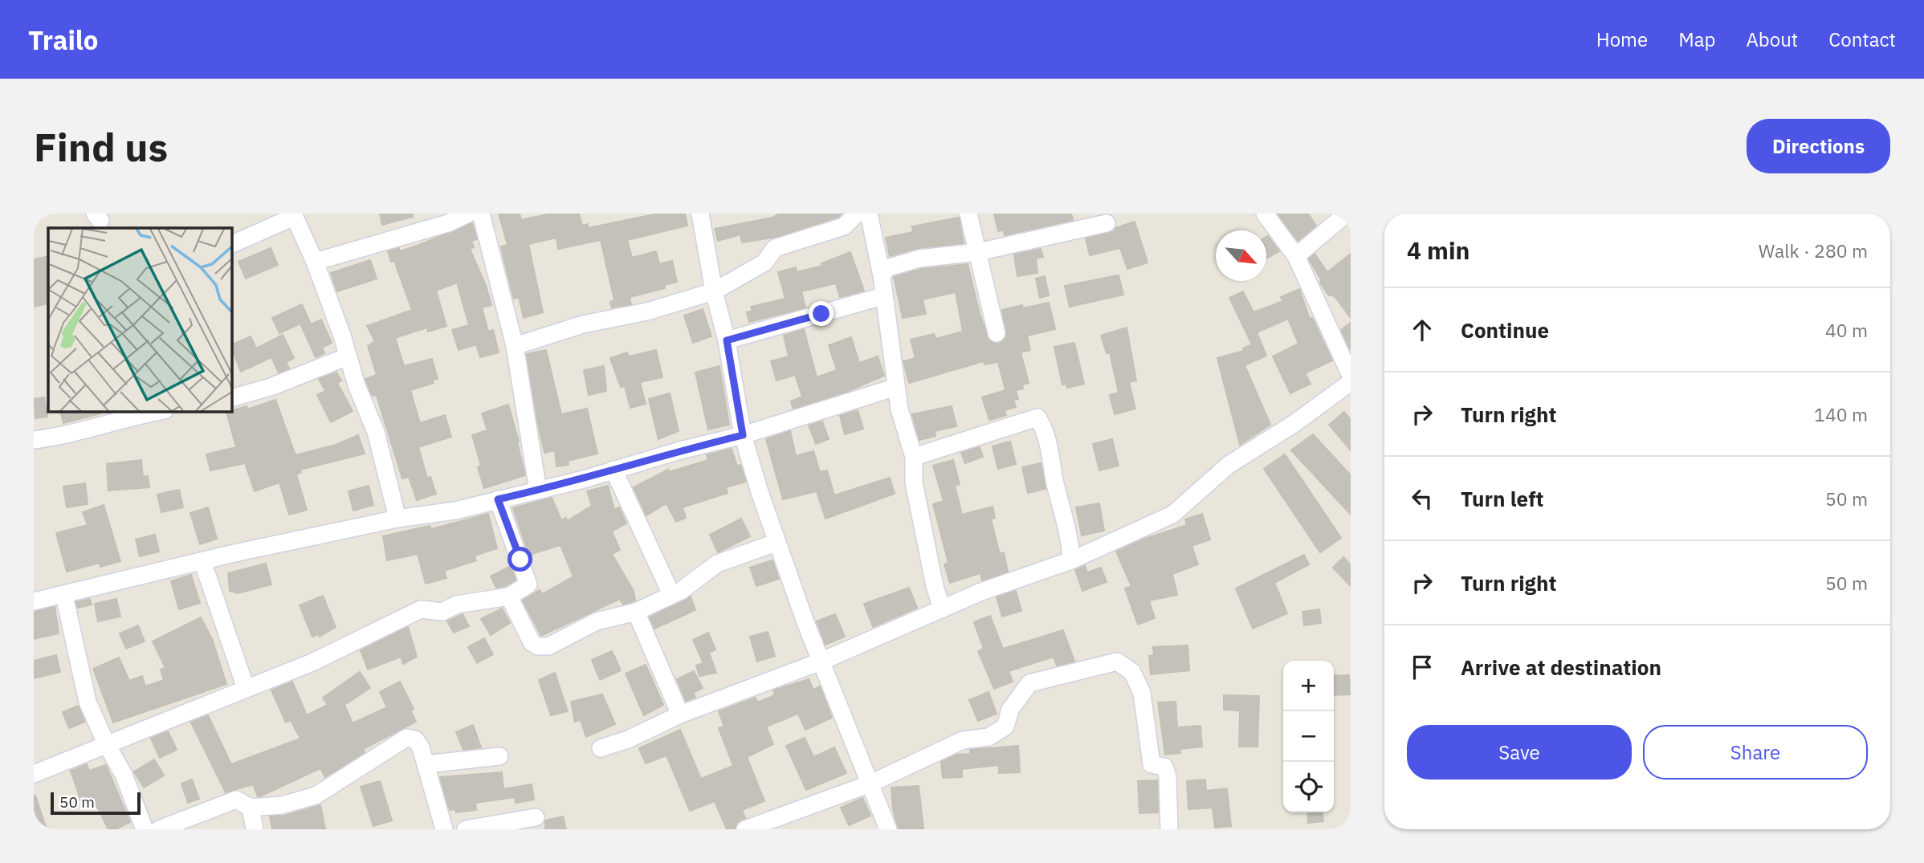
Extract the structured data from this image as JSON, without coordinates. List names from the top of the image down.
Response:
{
  "scale_bar": "50 m",
  "north": "bottom right",
  "page": {
    "header": "Trailo",
    "nav": [
      "Home",
      "Map",
      "About",
      "Contact"
    ],
    "buttons": [
      "Directions",
      ["Save", "Share"]
    ],
    "title": "Find us",
    "heading": ["4 min", "Walk · 280 m"],
    "list": [
      ["Continue", "40 m"],
      ["Turn right", "140 m"],
      ["Turn left", "50 m"],
      ["Turn right", "50 m"],
      "Arrive at destination"
    ],
    "map_buttons": ["+", "−"],
    "scale": "50 m"
  }
}
